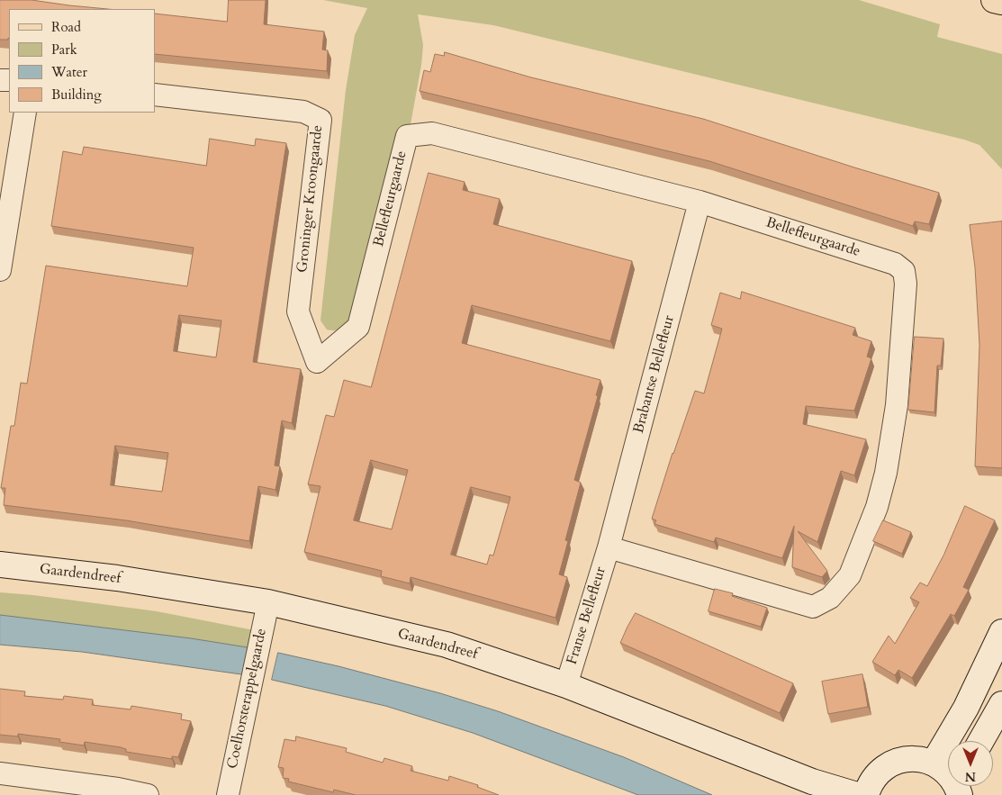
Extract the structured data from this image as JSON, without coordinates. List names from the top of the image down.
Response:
{
  "streets": {
    "street": [
      "Groninger Kroongaarde",
      "Bellefleurgaarde",
      "Brabantse Bellefleur",
      "Gaardendreef",
      "Franse Bellefleur",
      "Coelhorsterappelgaarde"
    ]
  },
  "crossings": [
    ["Groninger Kroongaarde", "Bellefleurgaarde"],
    ["Bellefleurgaarde", "Brabantse Bellefleur"],
    ["Bellefleurgaarde", "Franse Bellefleur"],
    ["Brabantse Bellefleur", "Franse Bellefleur"],
    ["Gaardendreef", "Franse Bellefleur"],
    ["Gaardendreef", "Coelhorsterappelgaarde"]
  ],
  "legend": [
    "Road",
    "Park",
    "Water",
    "Building"
  ],
  "north": "bottom"
}
